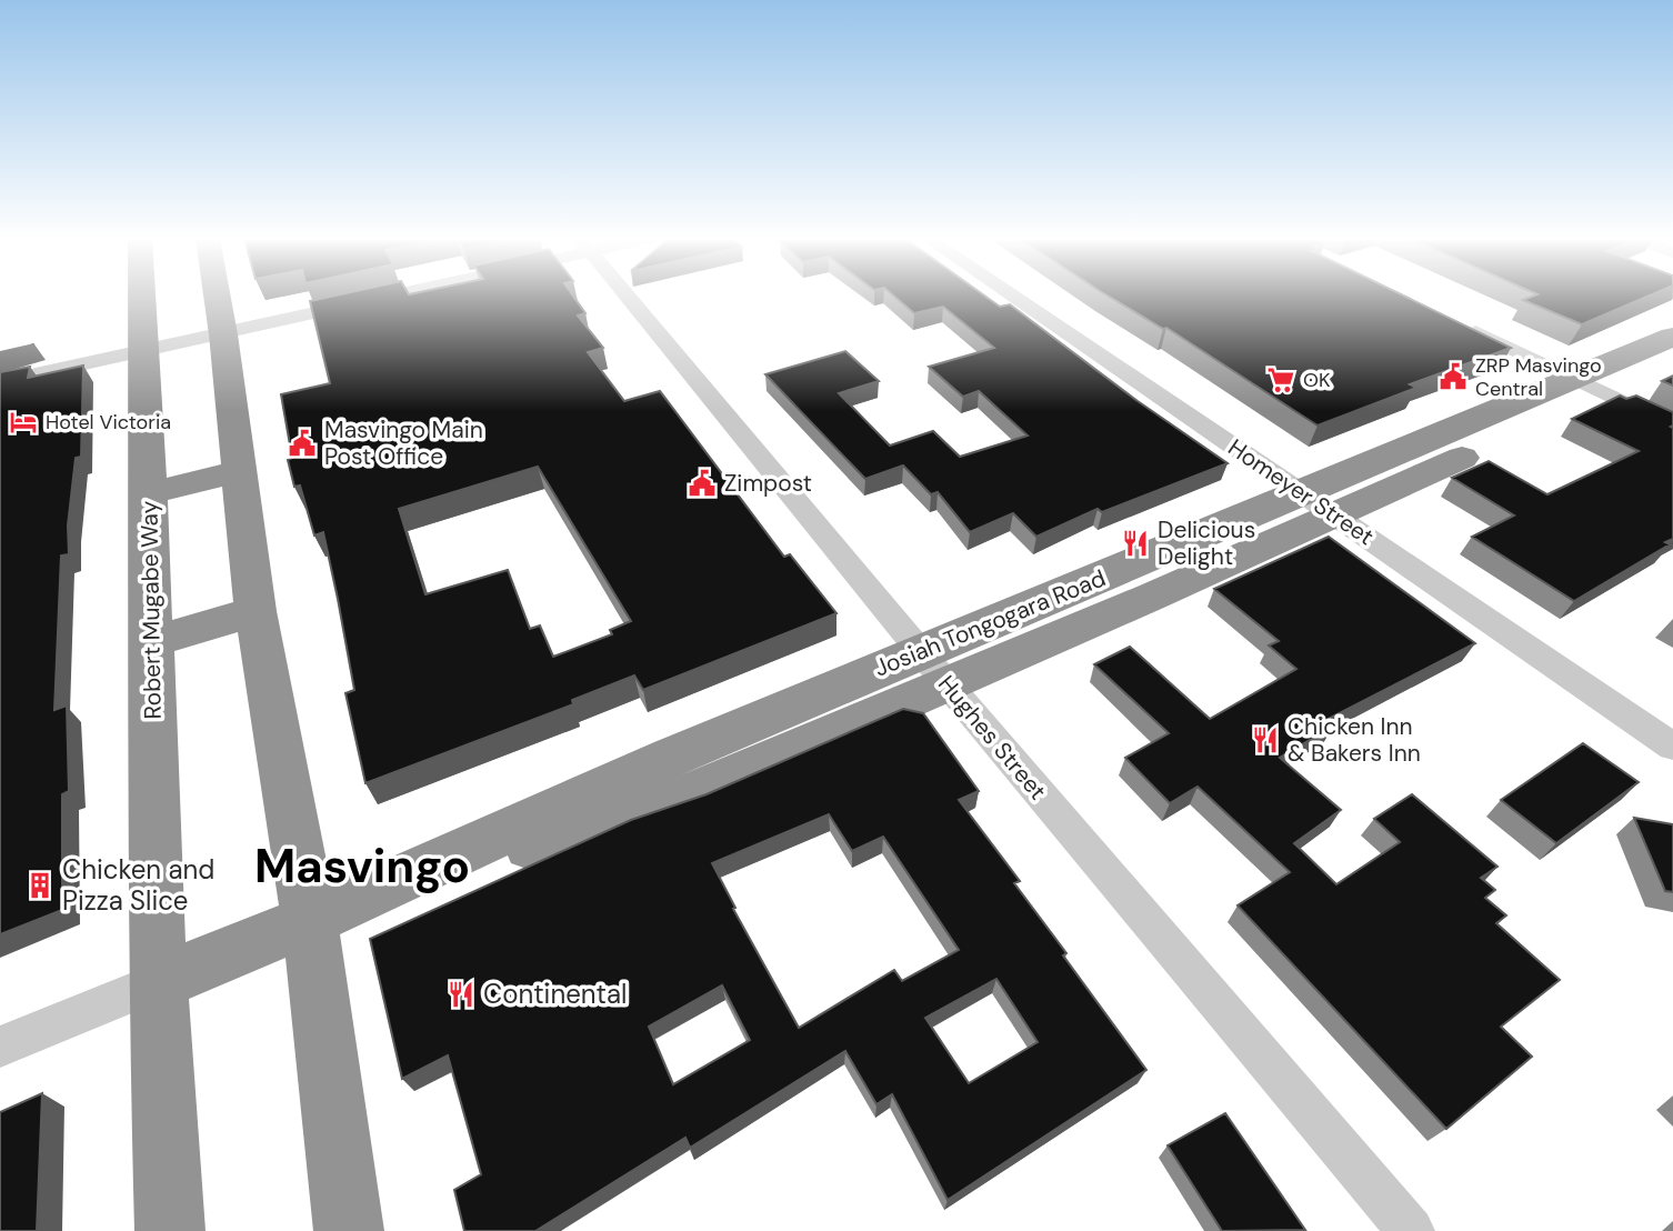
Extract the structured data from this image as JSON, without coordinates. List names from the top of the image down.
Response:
{
  "streets": {
    "highway": ["Robert Mugabe Way", "Josiah Tongogara Road"],
    "street": ["Homeyer Street", "Hughes Street"]
  },
  "crossings": [
    ["Homeyer Street", "Josiah Tongogara Road"],
    ["Robert Mugabe Way", "Josiah Tongogara Road"],
    ["Josiah Tongogara Road", "Hughes Street"]
  ],
  "districts": ["Masvingo"],
  "places": {
    "public building": ["ZRP Masvingo Central", "Masvingo Main Post Office", "Zimpost"],
    "supermarket": ["OK"],
    "hotel": ["Hotel Victoria"],
    "restaurant": ["Delicious Delight", "Chicken Inn & Bakers Inn", "Continental"],
    "building": ["Chicken and Pizza Slice"]
  }
}
